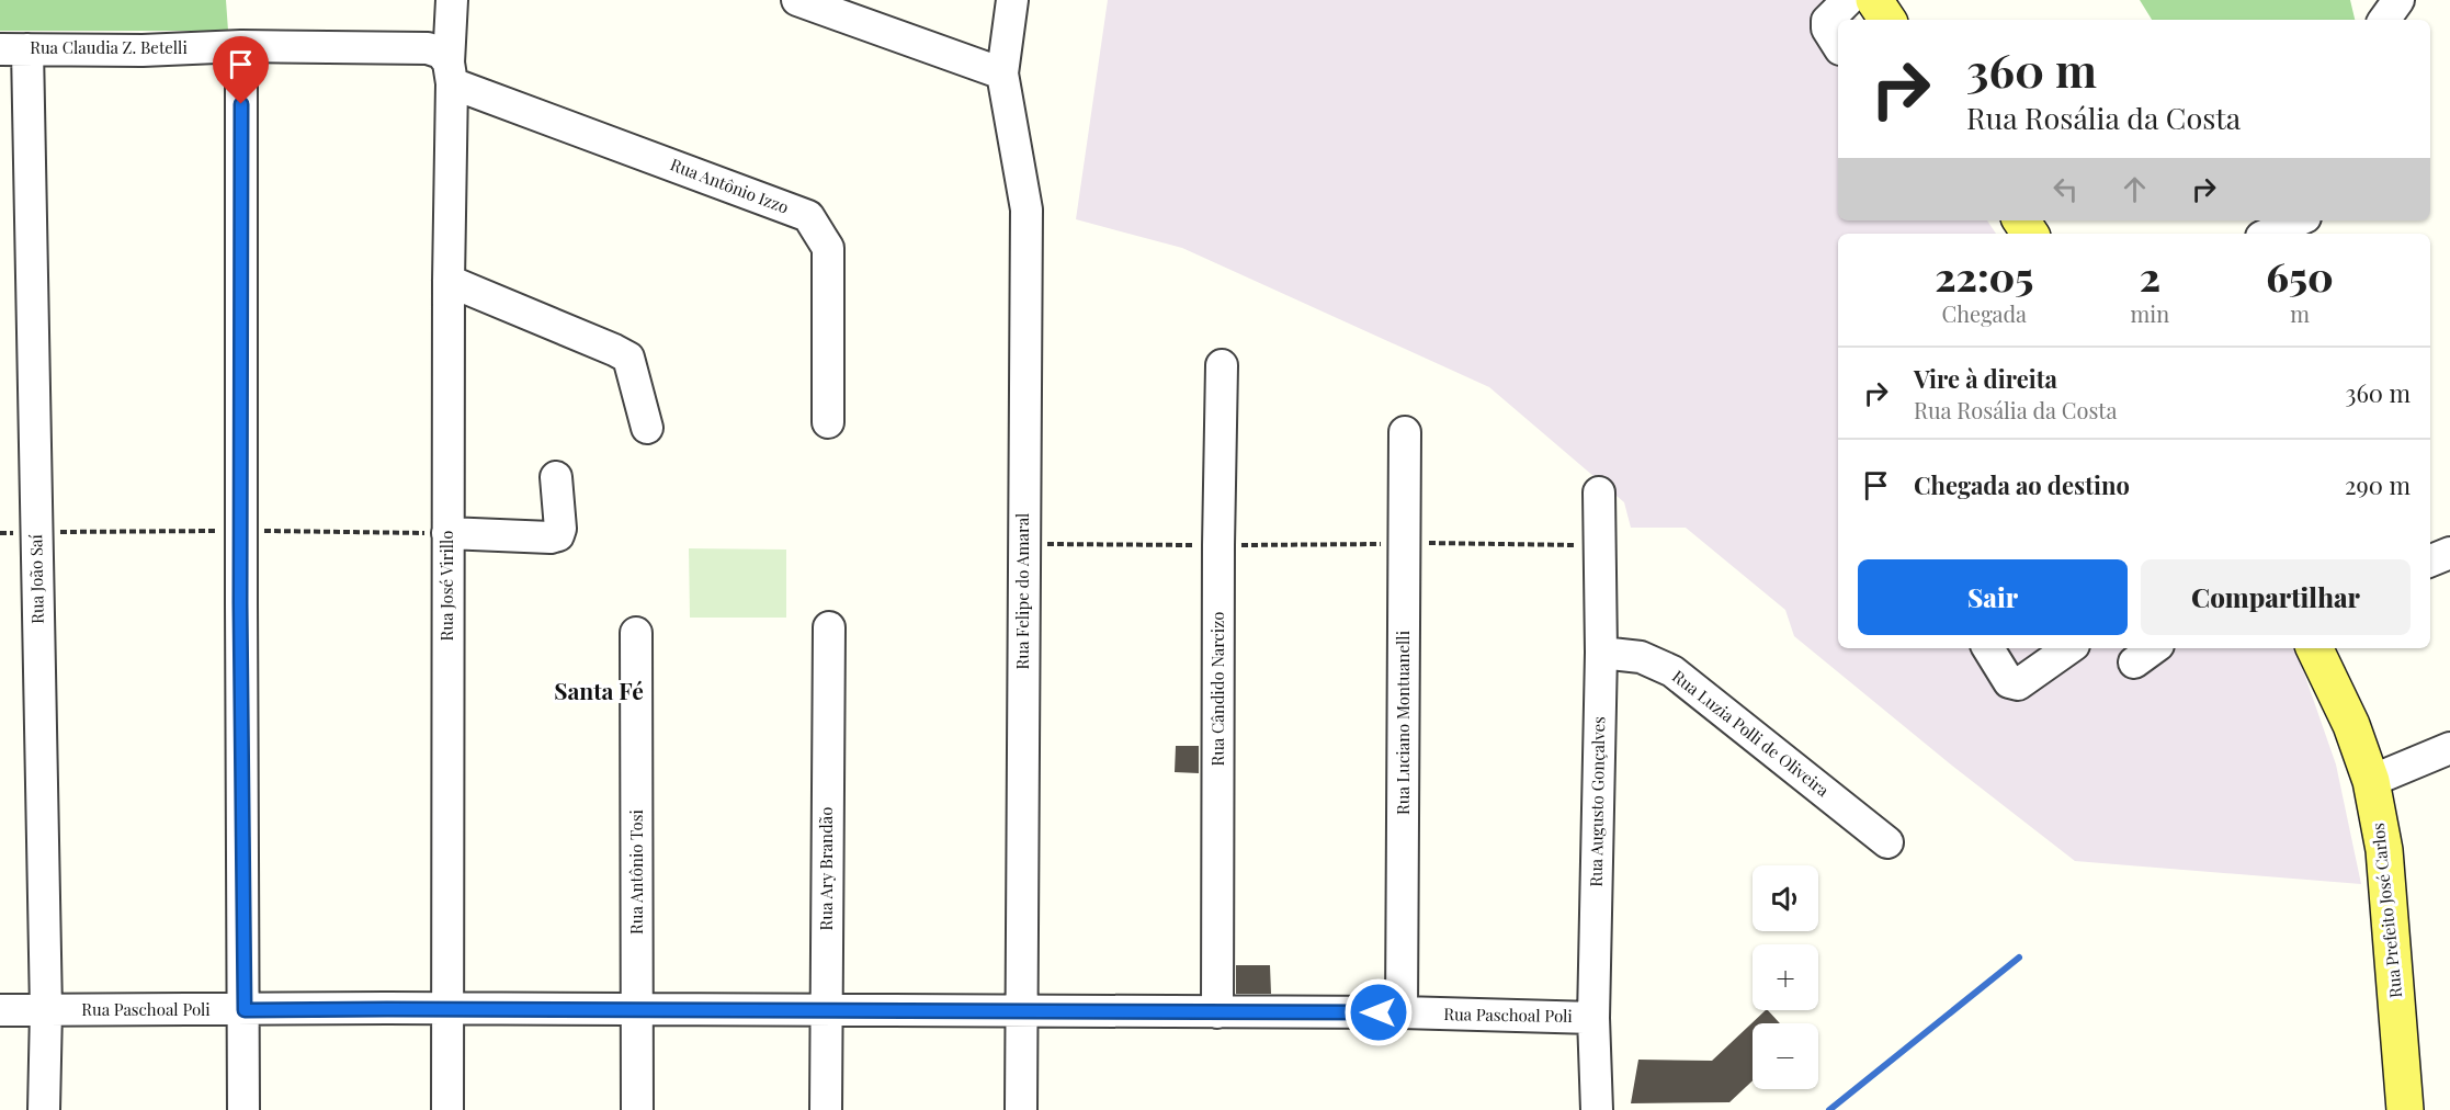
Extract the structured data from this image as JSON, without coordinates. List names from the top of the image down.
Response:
{
  "streets": {
    "main road": ["Rua Prefeito José Carlos"],
    "street": [
      "Rua Claudia Z. Betelli",
      "Rua Antônio Izzo",
      "Rua João Saí",
      "Rua José Virillo",
      "Rua Felipe do Amaral",
      "Rua Cândido Narcizo",
      "Rua Luciano Montuanelli",
      "Rua Luzia Polli de Oliveira",
      "Rua Augusto Gonçalves",
      "Rua Ary Brandão",
      "Rua Antônio Tosi",
      "Rua Paschoal Poli"
    ]
  },
  "crossings": [
    ["Rua Claudia Z. Betelli", "Rua Antônio Izzo"],
    ["Rua Claudia Z. Betelli", "Rua João Saí"],
    ["Rua Claudia Z. Betelli", "Rua José Virillo"],
    ["Rua Antônio Izzo", "Rua José Virillo"],
    ["Rua João Saí", "Rua Paschoal Poli"],
    ["Rua José Virillo", "Rua Paschoal Poli"],
    ["Rua Felipe do Amaral", "Rua Paschoal Poli"],
    ["Rua Cândido Narcizo", "Rua Paschoal Poli"],
    ["Rua Luciano Montuanelli", "Rua Paschoal Poli"],
    ["Rua Luzia Polli de Oliveira", "Rua Augusto Gonçalves"],
    ["Rua Augusto Gonçalves", "Rua Paschoal Poli"],
    ["Rua Ary Brandão", "Rua Paschoal Poli"],
    ["Rua Antônio Tosi", "Rua Paschoal Poli"]
  ],
  "districts": ["Santa Fé"],
  "page": {
    "turn": ["360 m", "Rua Rosália da Costa"],
    "eta": [
      "22:05",
      "Chegada",
      "2",
      "min",
      "650",
      "m"
    ],
    "list": [
      {
        "name": "Vire à direita",
        "note": "Rua Rosália da Costa",
        "value": "360 m"
      },
      {
        "name": "Chegada ao destino",
        "value": "290 m"
      }
    ],
    "buttons": ["Sair", "Compartilhar"],
    "map_buttons": ["+", "−"]
  }
}
